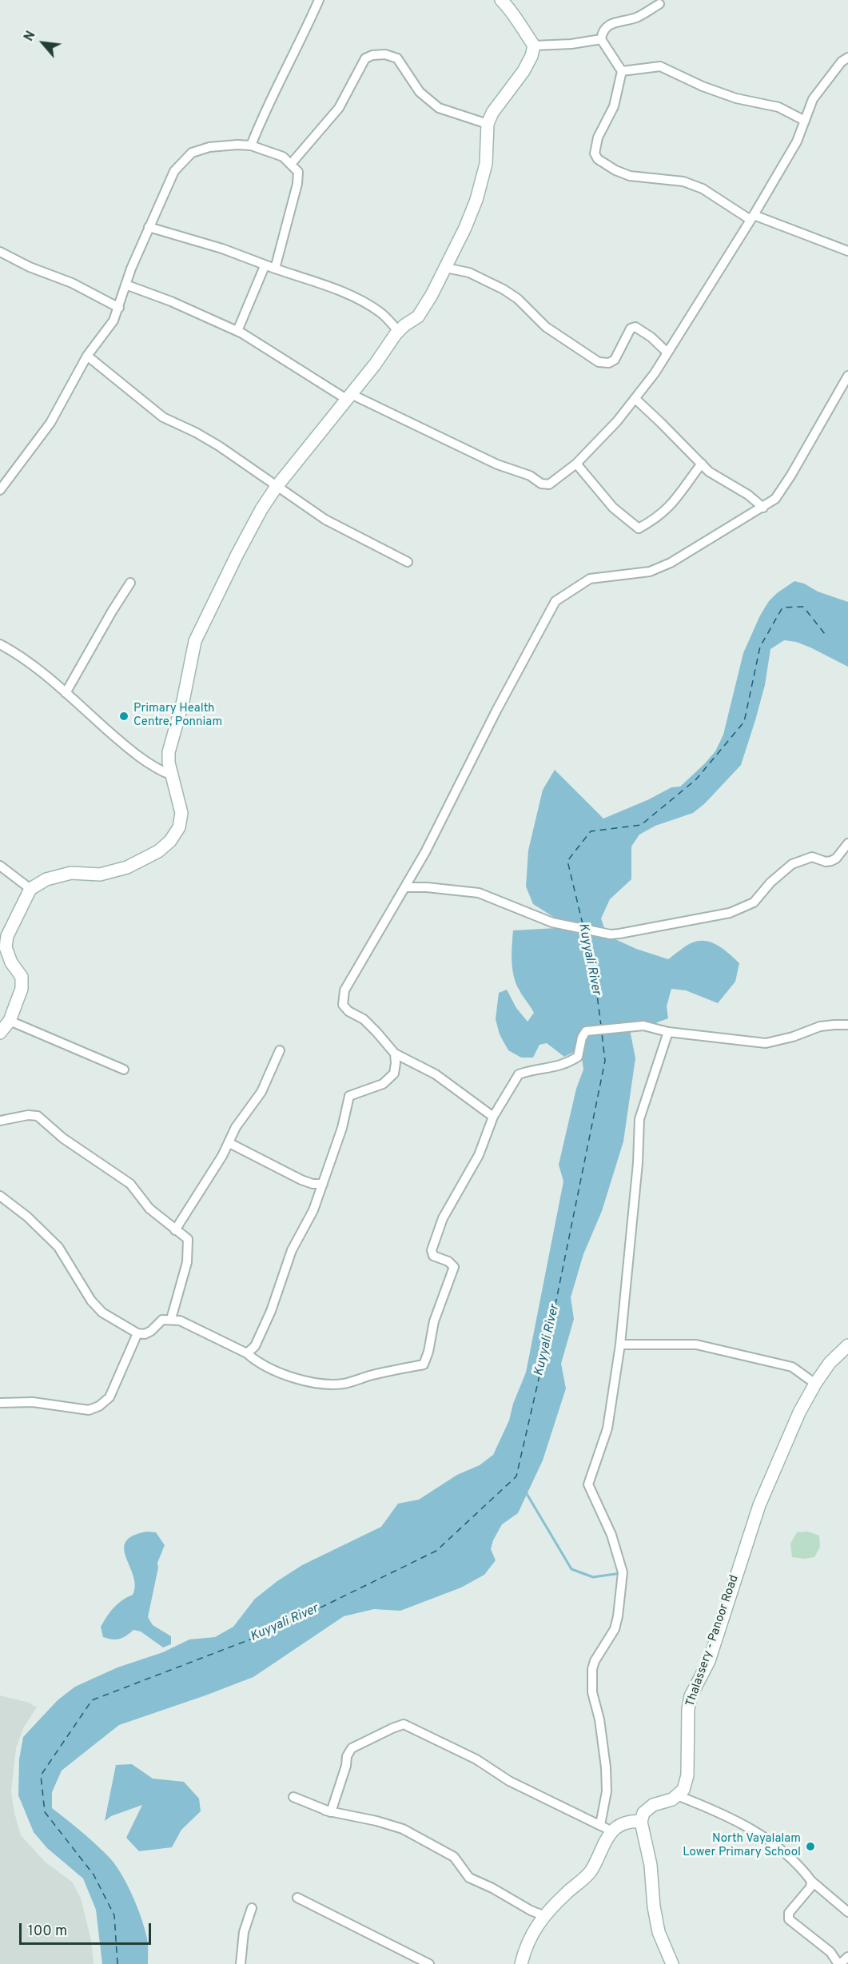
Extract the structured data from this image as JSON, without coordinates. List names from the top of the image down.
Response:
{
  "streets": {
    "main road": ["Thalassery - Panoor Road"]
  },
  "water": ["Kuyyali River"],
  "places": ["Primary Health Centre, Ponniam", "North Vayalalam Lower Primary School"],
  "scale_bar": "100 m",
  "north": "top left"
}
